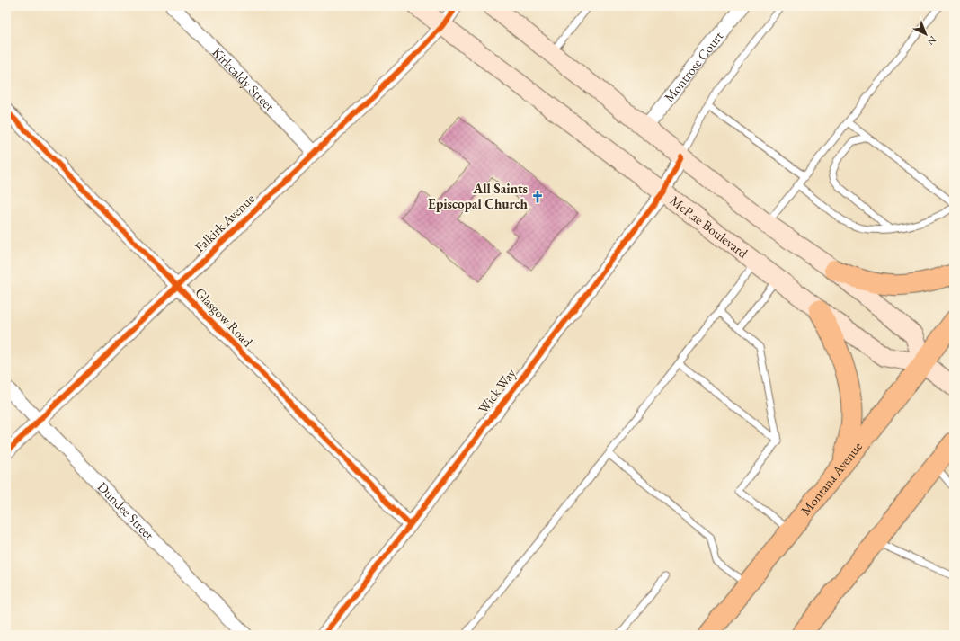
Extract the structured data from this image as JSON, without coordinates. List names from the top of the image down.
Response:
{
  "streets": {
    "highway": ["Montana Avenue"],
    "main road": ["McRae Boulevard"],
    "street": [
      "Montrose Court",
      "Kirkcaldy Street",
      "Falkirk Avenue",
      "Glasgow Road",
      "Wick Way",
      "Dundee Street"
    ]
  },
  "crossings": [
    ["Kirkcaldy Street", "Falkirk Avenue"],
    ["Falkirk Avenue", "McRae Boulevard"],
    ["Falkirk Avenue", "Glasgow Road"],
    ["Falkirk Avenue", "Dundee Street"],
    ["McRae Boulevard", "Wick Way"],
    ["McRae Boulevard", "Montana Avenue"],
    ["Glasgow Road", "Wick Way"]
  ],
  "places": {
    "church": ["All Saints Episcopal Church"]
  },
  "north": "bottom right"
}
